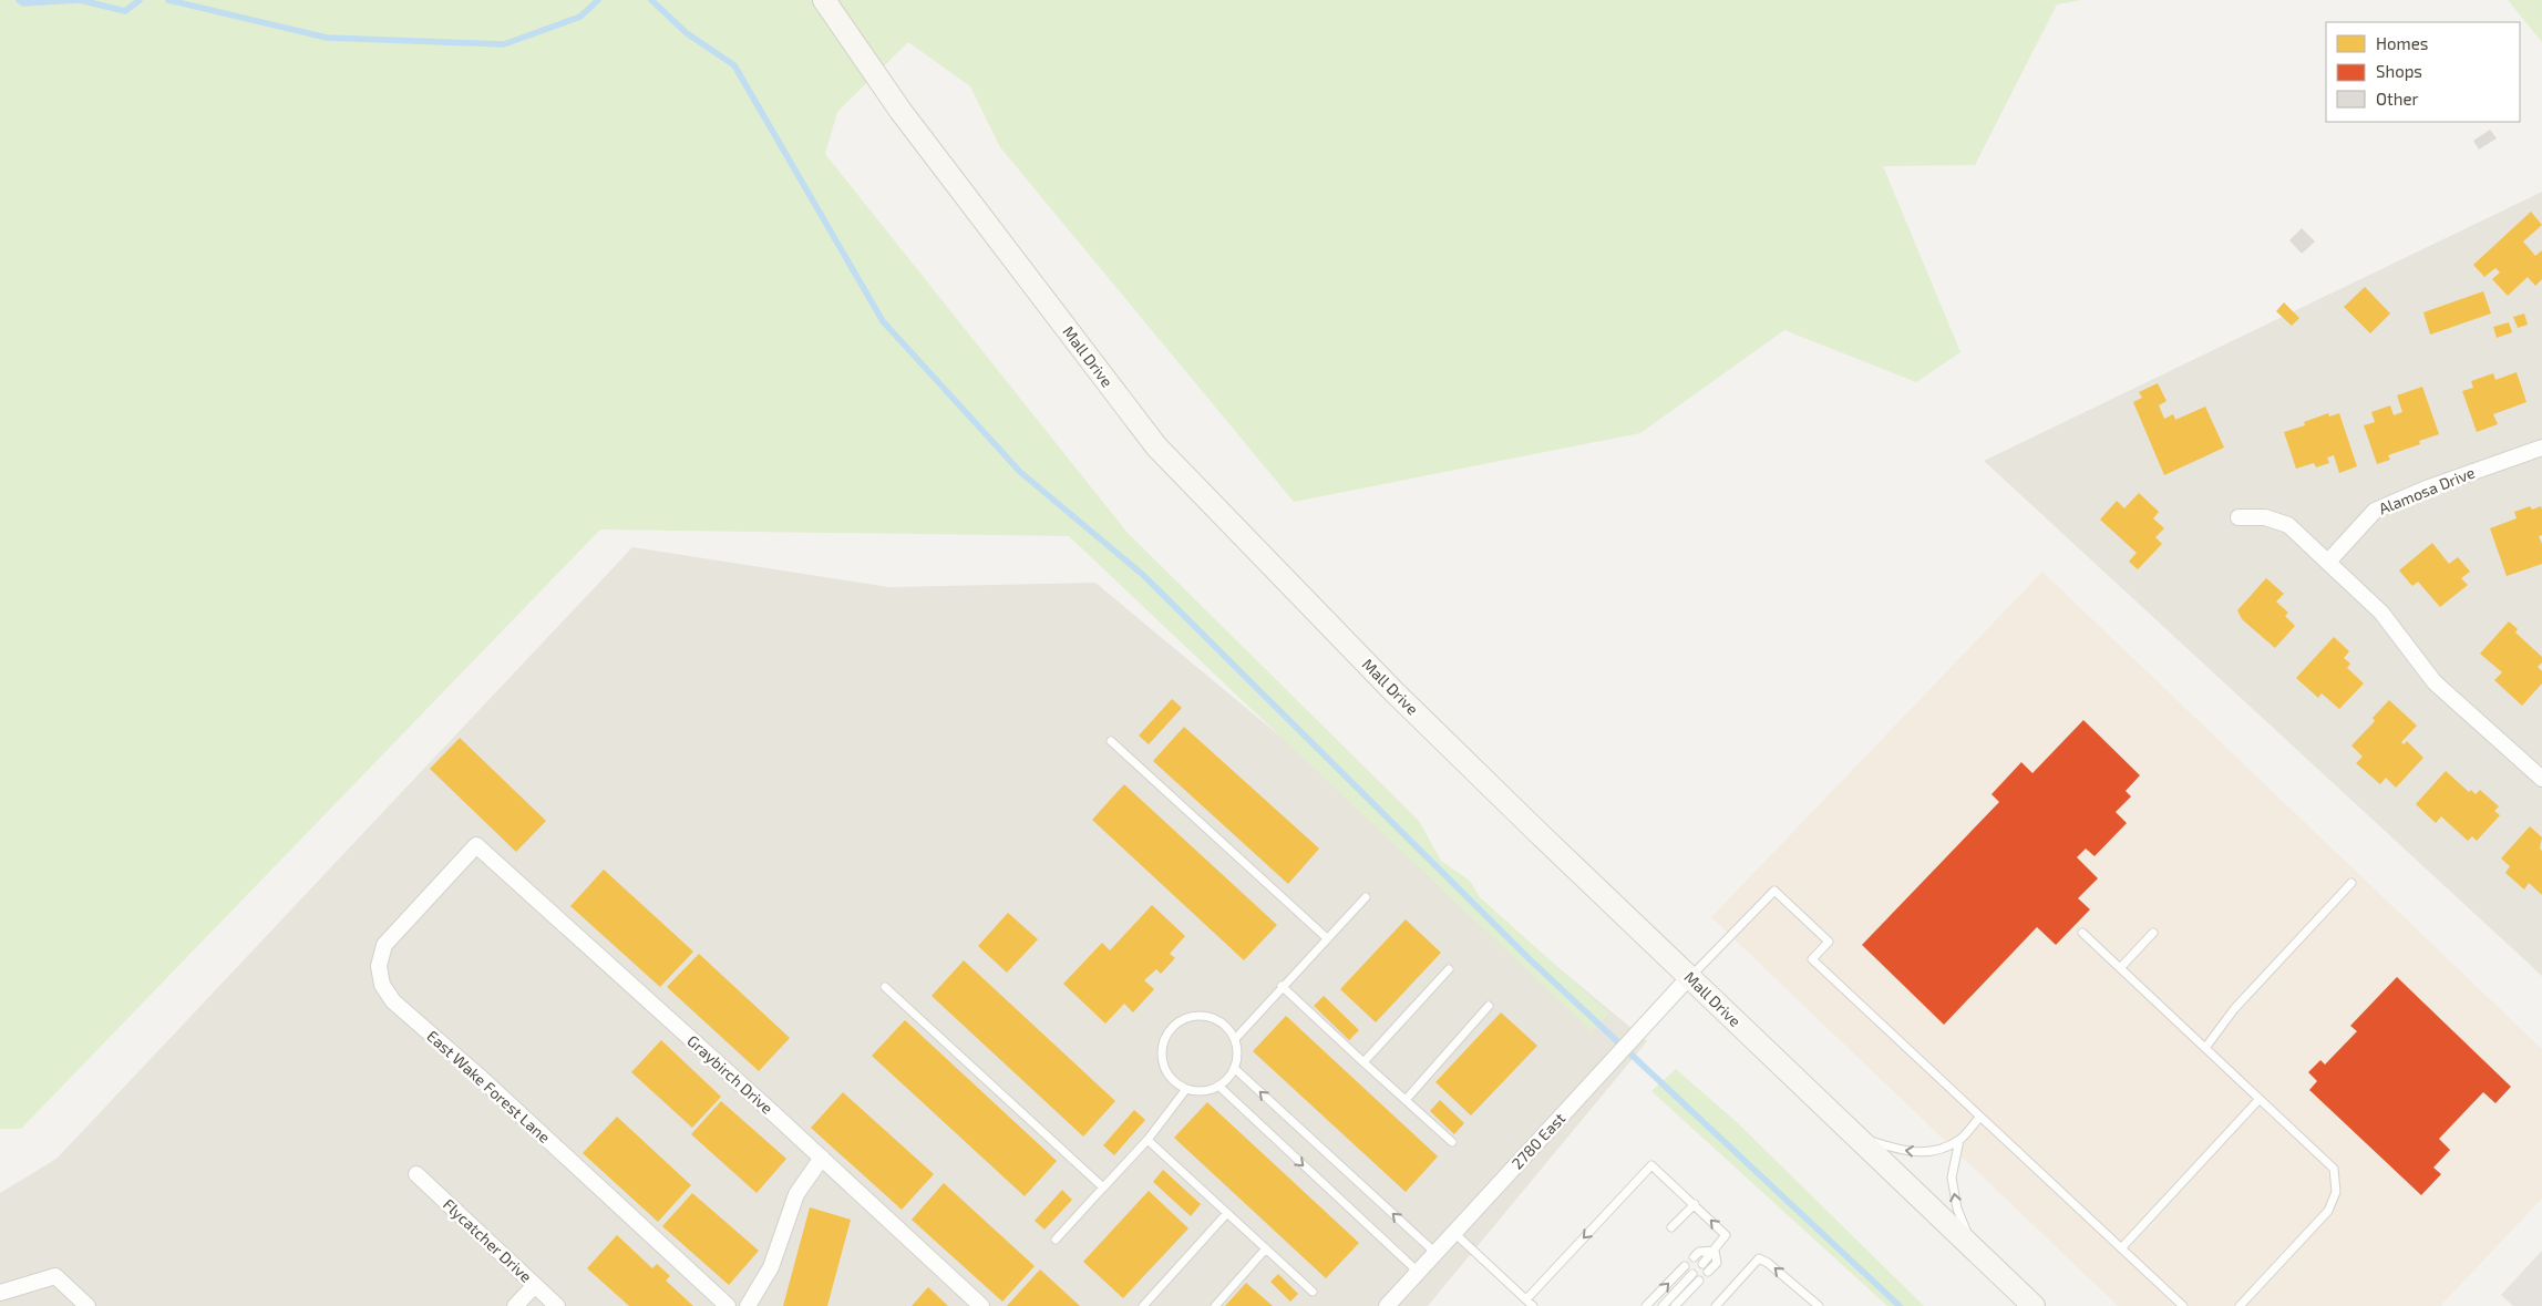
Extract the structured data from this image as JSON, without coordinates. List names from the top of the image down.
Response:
{
  "streets": {
    "main road": ["Mall Drive"],
    "street": [
      "Alamosa Drive",
      "Graybirch Drive",
      "East Wake Forest Lane",
      "2780 East",
      "Flycatcher Drive"
    ]
  },
  "crossings": [
    ["Mall Drive", "2780 East"],
    ["Graybirch Drive", "East Wake Forest Lane"]
  ],
  "legend": ["Homes", "Shops", "Other"]
}
